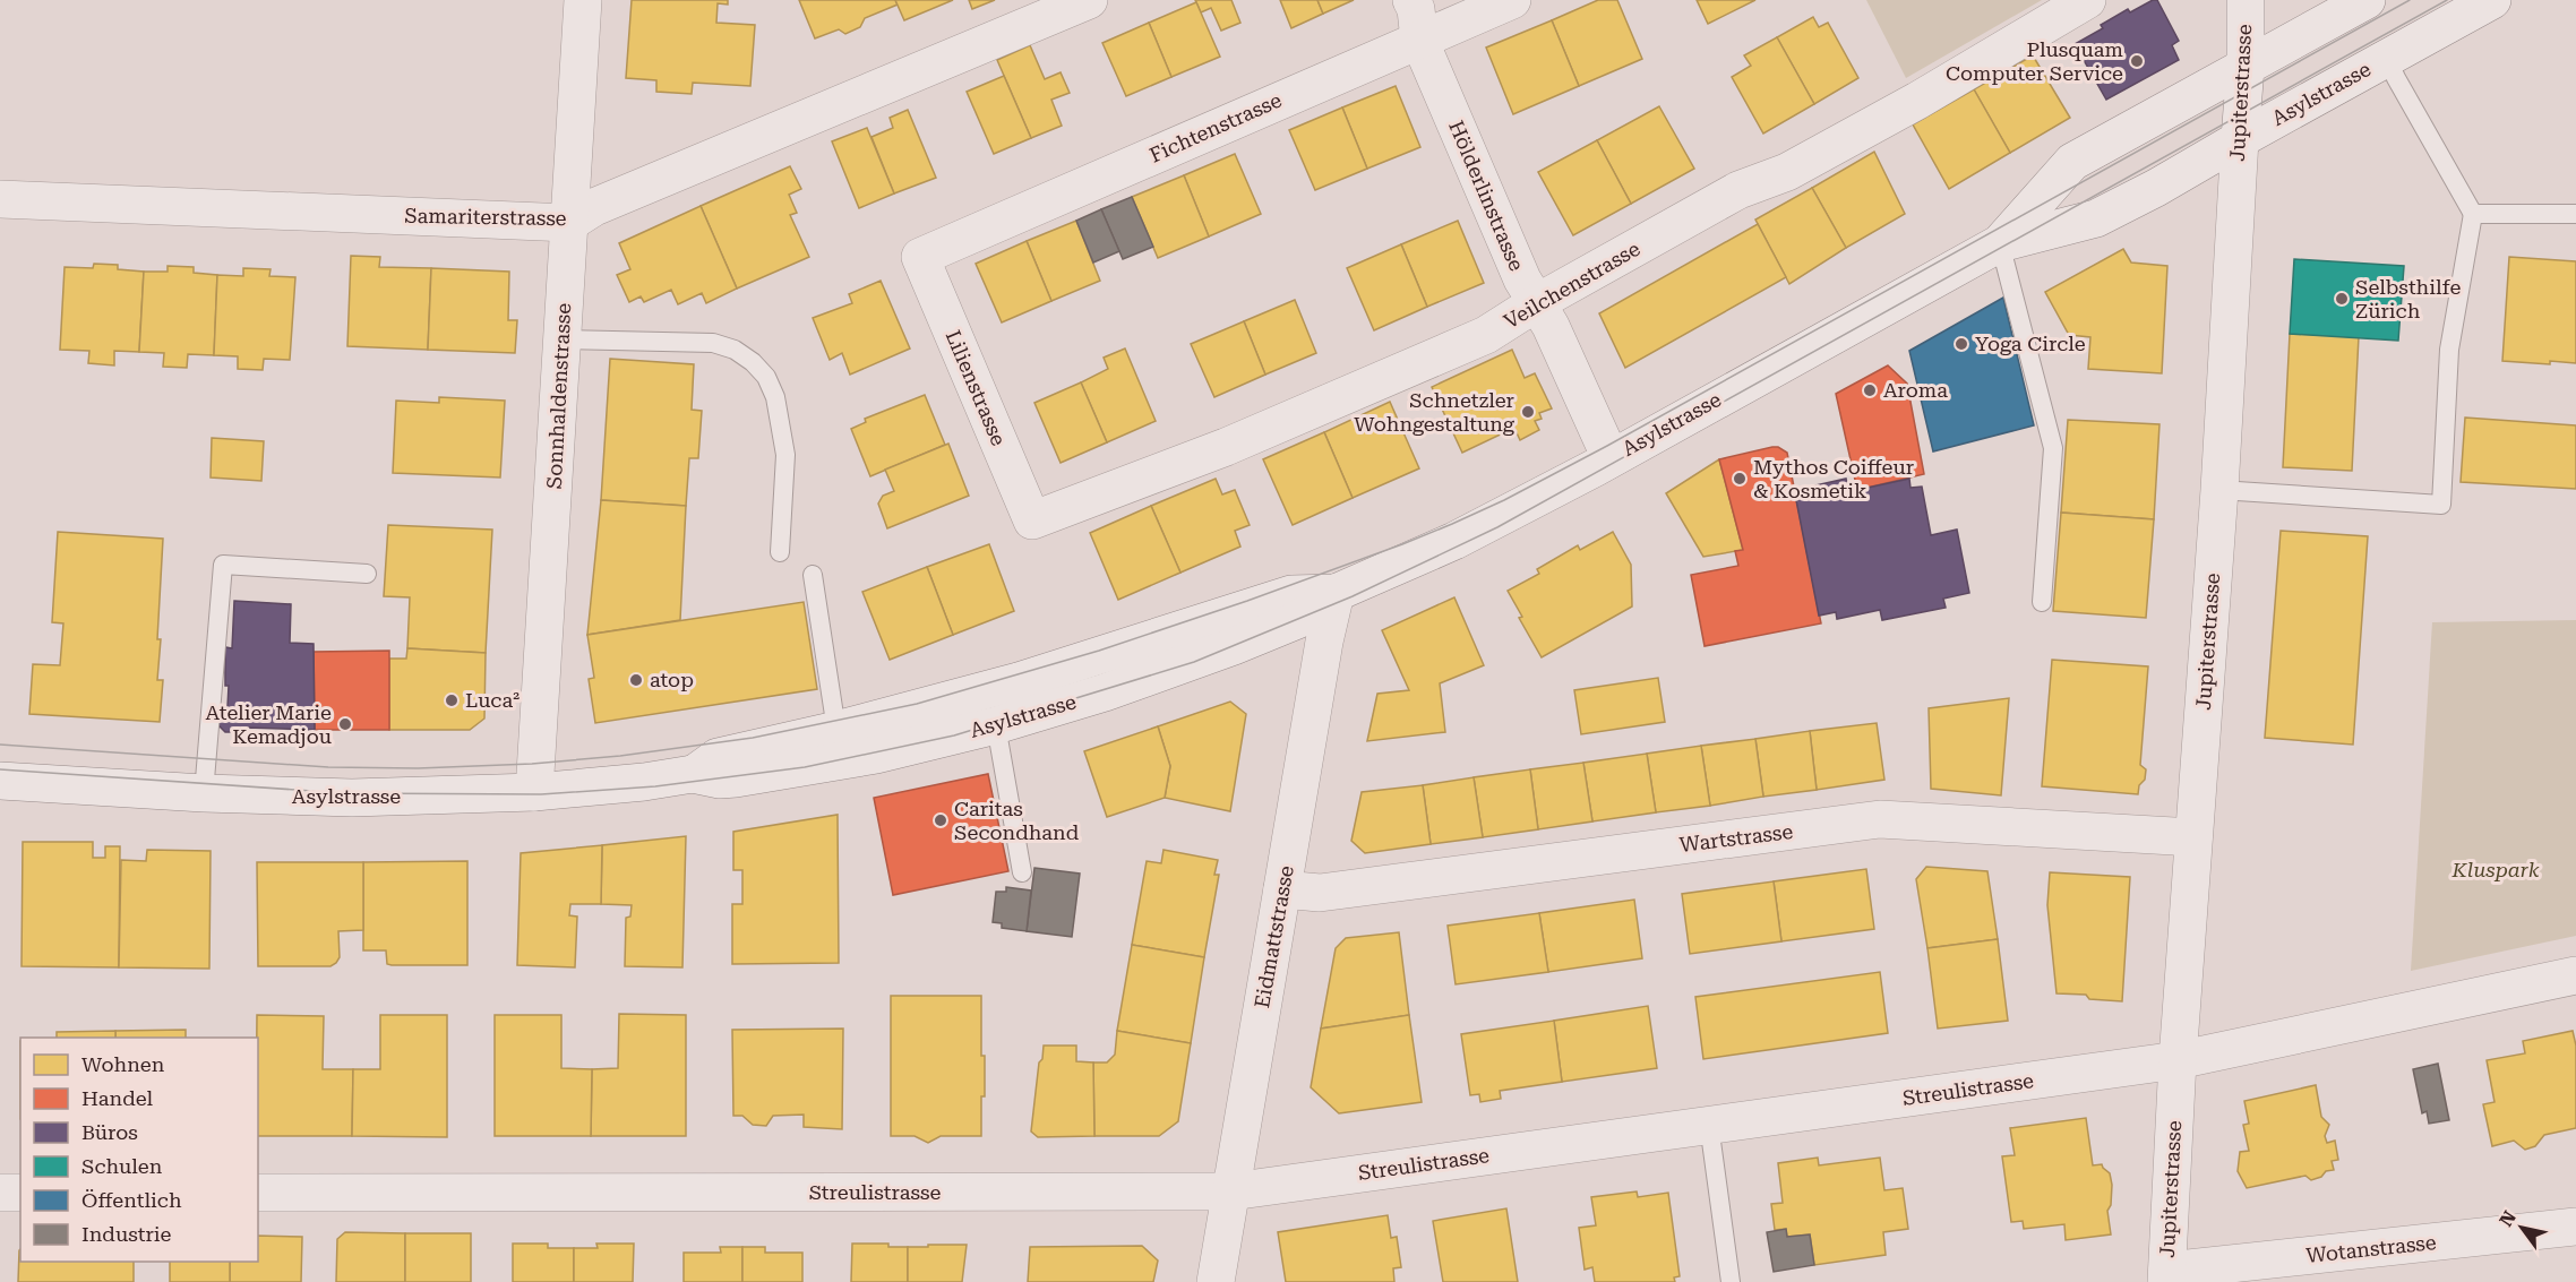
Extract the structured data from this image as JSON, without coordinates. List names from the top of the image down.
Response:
{
  "streets": {
    "street": [
      "Jupiterstrasse",
      "Asylstrasse",
      "Fichtenstrasse",
      "Hölderlinstrasse",
      "Samariterstrasse",
      "Veilchenstrasse",
      "Lilienstrasse",
      "Sonnhaldenstrasse",
      "Wartstrasse",
      "Eidmattstrasse",
      "Streulistrasse",
      "Wotanstrasse"
    ]
  },
  "crossings": [
    ["Jupiterstrasse", "Asylstrasse"],
    ["Jupiterstrasse", "Wartstrasse"],
    ["Jupiterstrasse", "Streulistrasse"],
    ["Jupiterstrasse", "Wotanstrasse"],
    ["Asylstrasse", "Hölderlinstrasse"],
    ["Asylstrasse", "Sonnhaldenstrasse"],
    ["Asylstrasse", "Eidmattstrasse"],
    ["Fichtenstrasse", "Hölderlinstrasse"],
    ["Fichtenstrasse", "Lilienstrasse"],
    ["Hölderlinstrasse", "Veilchenstrasse"],
    ["Samariterstrasse", "Sonnhaldenstrasse"],
    ["Veilchenstrasse", "Lilienstrasse"],
    ["Wartstrasse", "Eidmattstrasse"],
    ["Eidmattstrasse", "Streulistrasse"]
  ],
  "parks": ["Kluspark"],
  "places": [
    "Plusquam Computer Service",
    "Selbsthilfe Zürich",
    "Yoga Circle",
    "Aroma",
    "Schnetzler Wohngestaltung",
    "Mythos Coiffeur & Kosmetik",
    "atop",
    "Luca²",
    "Atelier Marie Kemadjou",
    "Caritas Secondhand"
  ],
  "legend": [
    "Wohnen",
    "Handel",
    "Büros",
    "Schulen",
    "Öffentlich",
    "Industrie"
  ],
  "north": "top left"
}
